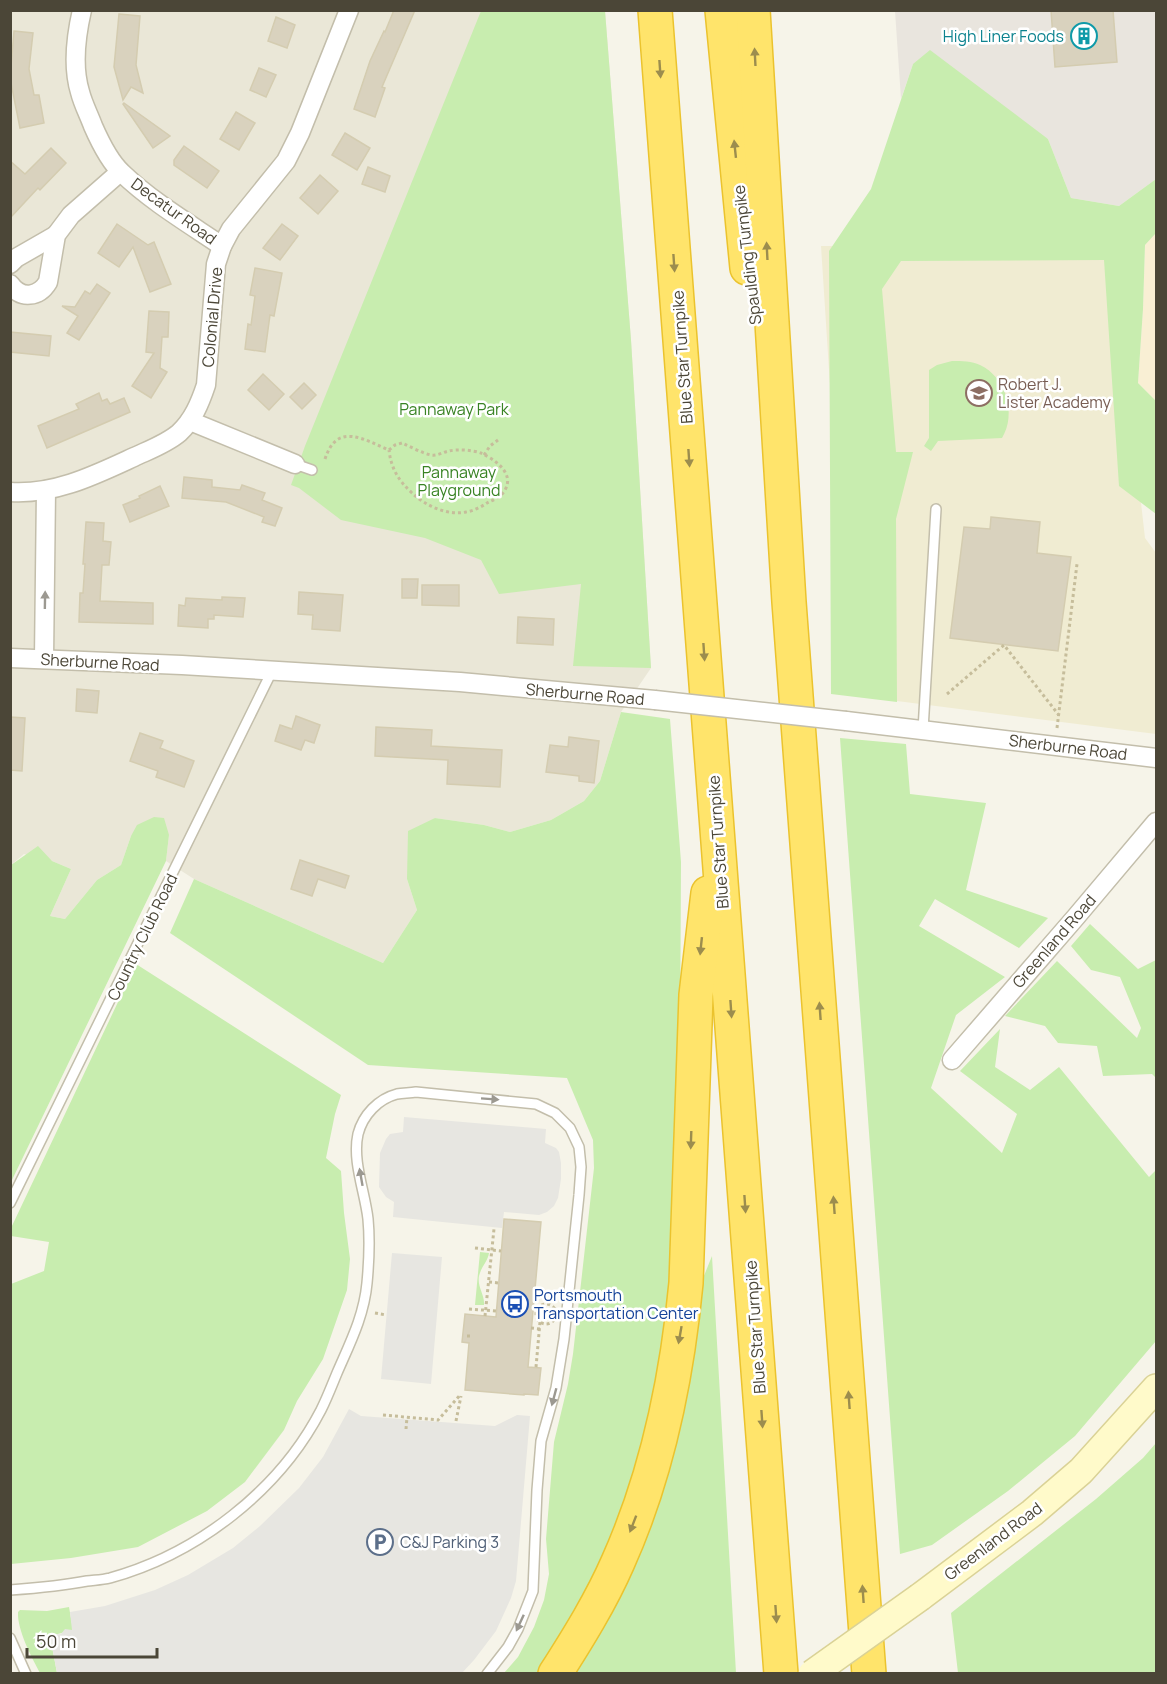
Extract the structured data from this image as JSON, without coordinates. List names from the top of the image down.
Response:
{
  "streets": {
    "highway": ["Spaulding Turnpike", "Blue Star Turnpike"],
    "main road": ["Greenland Road"],
    "street": ["Decatur Road", "Colonial Drive", "Sherburne Road"],
    "lane": ["Country Club Road"]
  },
  "crossings": [
    ["Decatur Road", "Colonial Drive"],
    ["Sherburne Road", "Country Club Road"]
  ],
  "parks": ["Pannaway Park", "Pannaway Playground"],
  "places": {
    "building": ["High Liner Foods"],
    "school or university": ["Robert J. Lister Academy"],
    "bus stop": ["Portsmouth Transportation Center"],
    "parking": ["C&J Parking 3"]
  },
  "scale_bar": "50 m"
}
